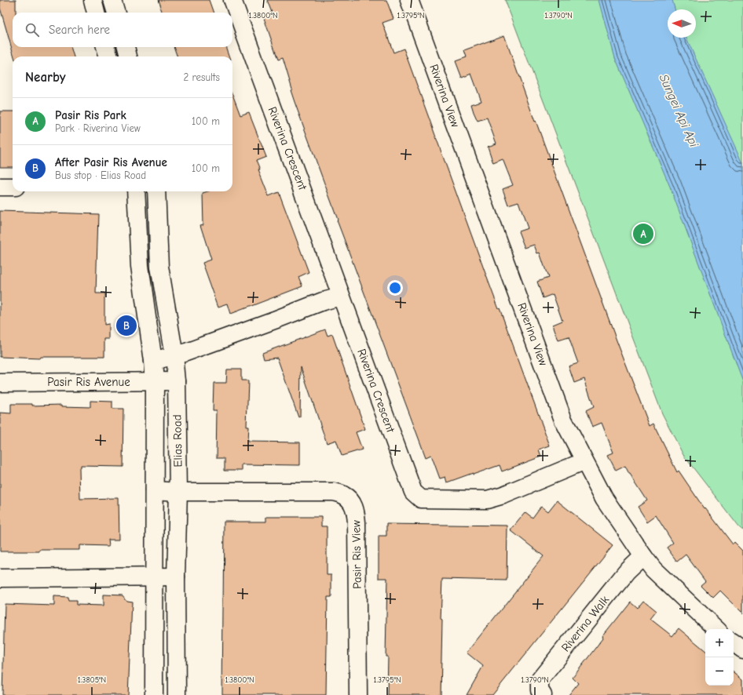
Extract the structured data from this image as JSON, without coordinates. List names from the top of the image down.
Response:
{
  "streets": {
    "street": [
      "Riverina View",
      "Riverina Crescent",
      "Pasir Ris Avenue",
      "Elias Road",
      "Pasir Ris View",
      "Riverina Walk"
    ]
  },
  "crossings": [
    ["Riverina View", "Riverina Crescent"],
    ["Riverina View", "Riverina Walk"],
    ["Pasir Ris Avenue", "Elias Road"],
    ["Elias Road", "Pasir Ris View"]
  ],
  "water": ["Sungei Api Api"],
  "north": "left",
  "page": {
    "search": "Search here",
    "heading": ["Nearby", "2 results"],
    "list": [
      {
        "mark": "A",
        "name": "Pasir Ris Park",
        "note": "Park · Riverina View",
        "value": "100 m"
      },
      {
        "mark": "B",
        "name": "After Pasir Ris Avenue",
        "note": "Bus stop · Elias Road",
        "value": "100 m"
      }
    ],
    "pins": ["A", "B"],
    "map_buttons": ["+", "−"]
  },
  "coordinates": [
    "1.3800°N",
    "1.3795°N",
    "1.3790°N",
    "1.3805°N"
  ]
}
